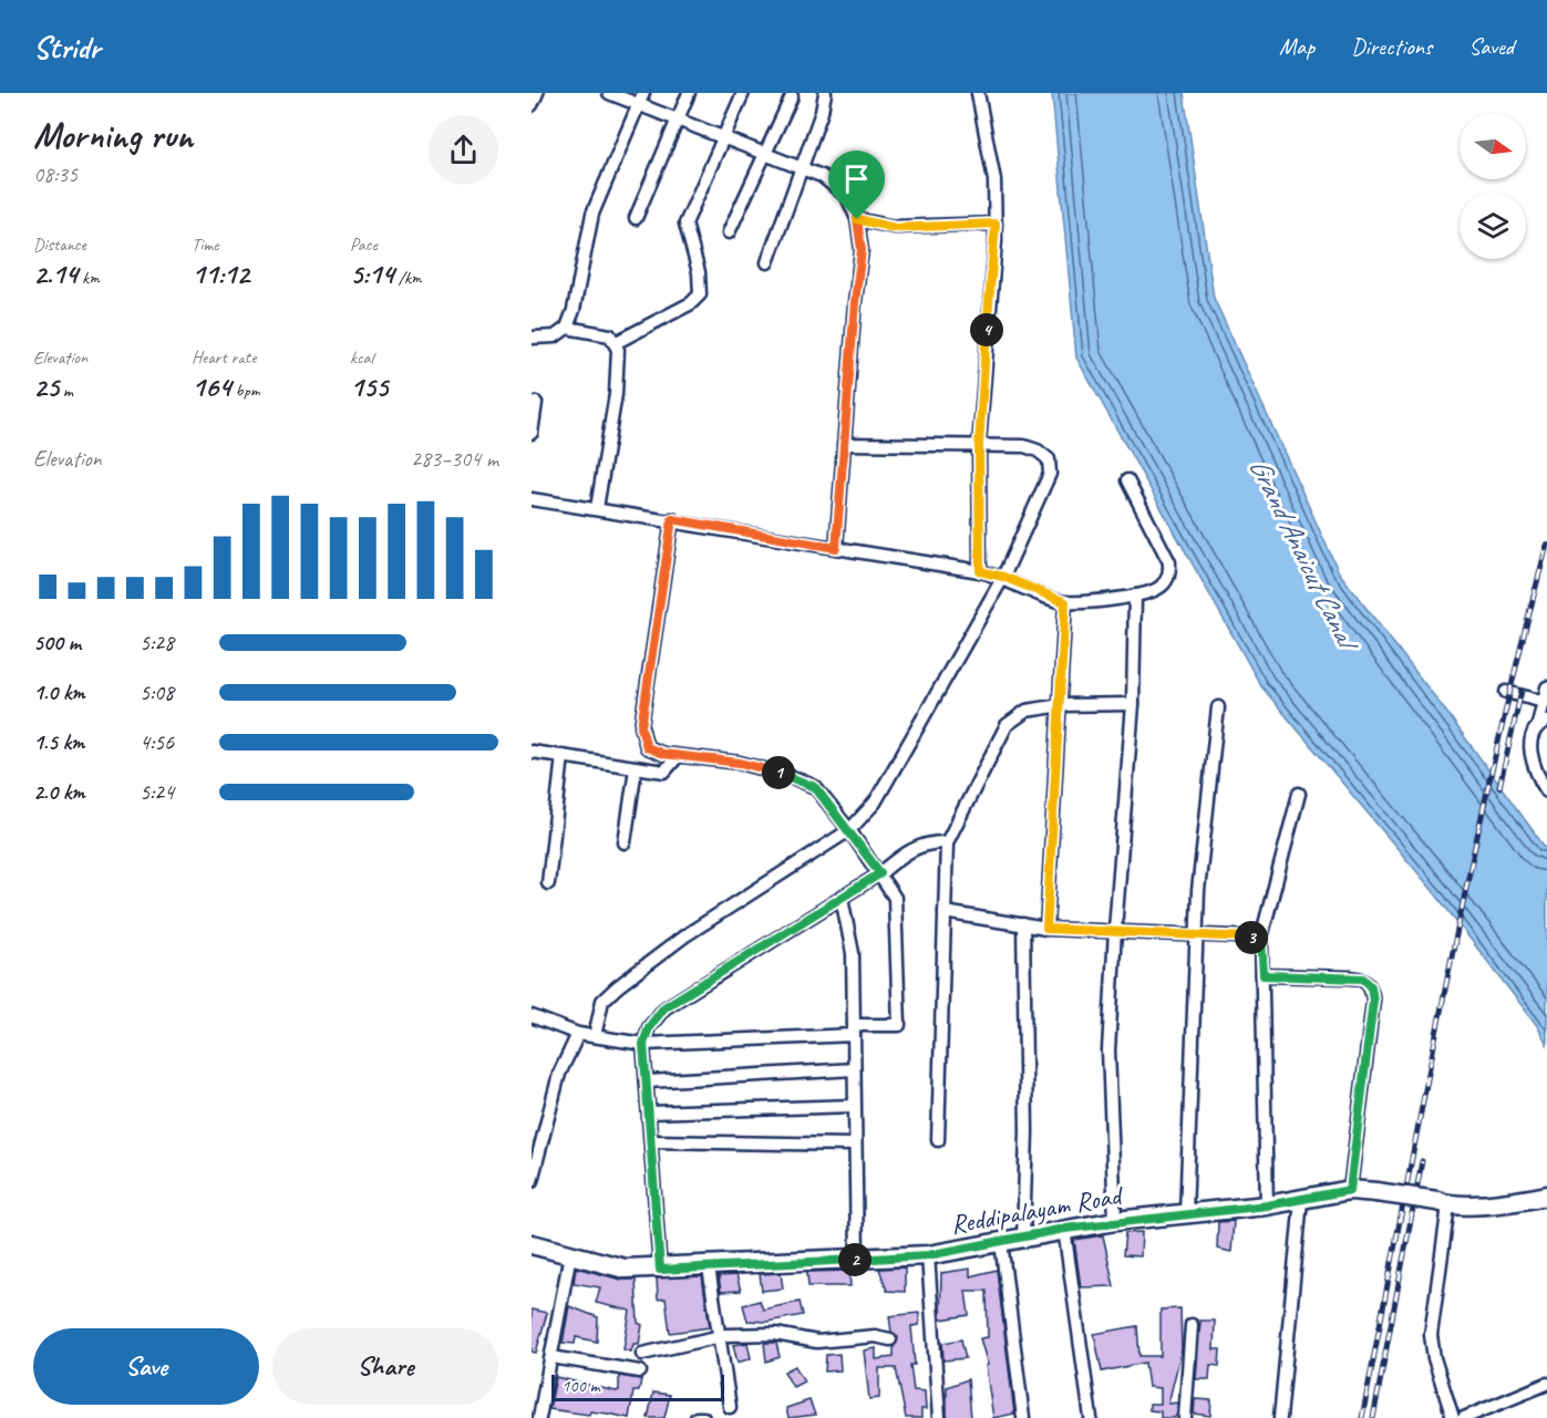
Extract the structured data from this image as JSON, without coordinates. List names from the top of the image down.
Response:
{
  "streets": {
    "street": ["Reddipalayam Road"]
  },
  "water": ["Grand Anaicut Canal"],
  "scale_bar": "100 m",
  "north": "right",
  "page": {
    "header": "Stridr",
    "nav": ["Map", "Directions", "Saved"],
    "heading": ["Morning run", "08:35"],
    "stats": [
      ["Distance", "2.14 km"],
      ["Time", "11:12"],
      ["Pace", "5:14 /km"],
      ["Elevation", "25 m"],
      ["Heart rate", "164 bpm"],
      ["kcal", "155"]
    ],
    "pins": [
      "4",
      "1",
      "3",
      "2"
    ],
    "chart": ["Elevation", "283–304 m"],
    "list": [
      {
        "name": "500 m",
        "note": "5:28"
      },
      {
        "name": "1.0 km",
        "note": "5:08"
      },
      {
        "name": "1.5 km",
        "note": "4:56"
      },
      {
        "name": "2.0 km",
        "note": "5:24"
      }
    ],
    "buttons": ["Save", "Share"],
    "scale": "100 m"
  }
}
